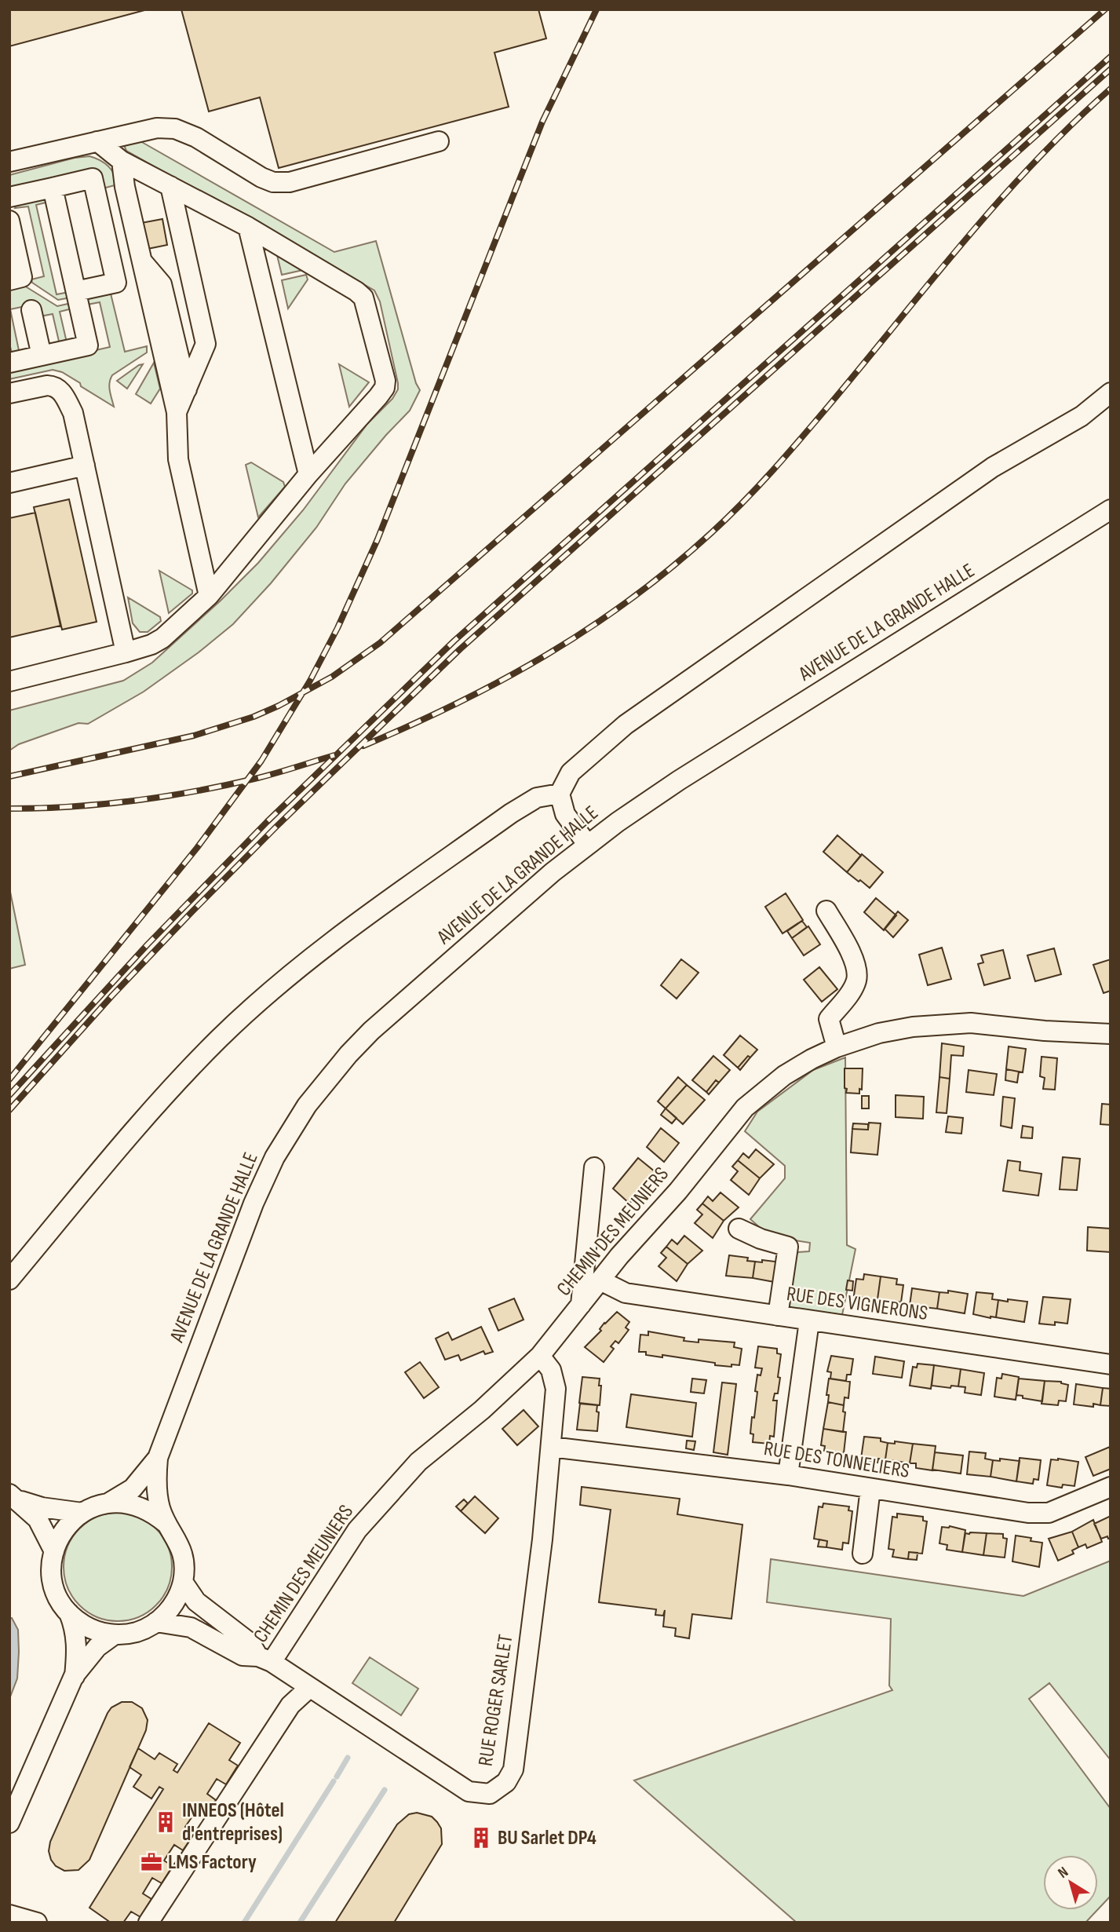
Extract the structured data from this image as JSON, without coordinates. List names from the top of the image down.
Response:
{
  "streets": {
    "street": [
      "AVENUE DE LA GRANDE HALLE",
      "CHEMIN DES MEUNIERS",
      "RUE DES VIGNERONS",
      "RUE DES TONNELIERS",
      "RUE ROGER SARLET"
    ]
  },
  "crossings": [
    ["AVENUE DE LA GRANDE HALLE", "CHEMIN DES MEUNIERS"],
    ["CHEMIN DES MEUNIERS", "RUE DES VIGNERONS"],
    ["CHEMIN DES MEUNIERS", "RUE ROGER SARLET"],
    ["RUE DES TONNELIERS", "RUE ROGER SARLET"]
  ],
  "places": {
    "building": ["INNEOS (Hôtel d'entreprises)", "BU Sarlet DP4"],
    "office": ["LMS Factory"]
  },
  "north": "top left"
}
